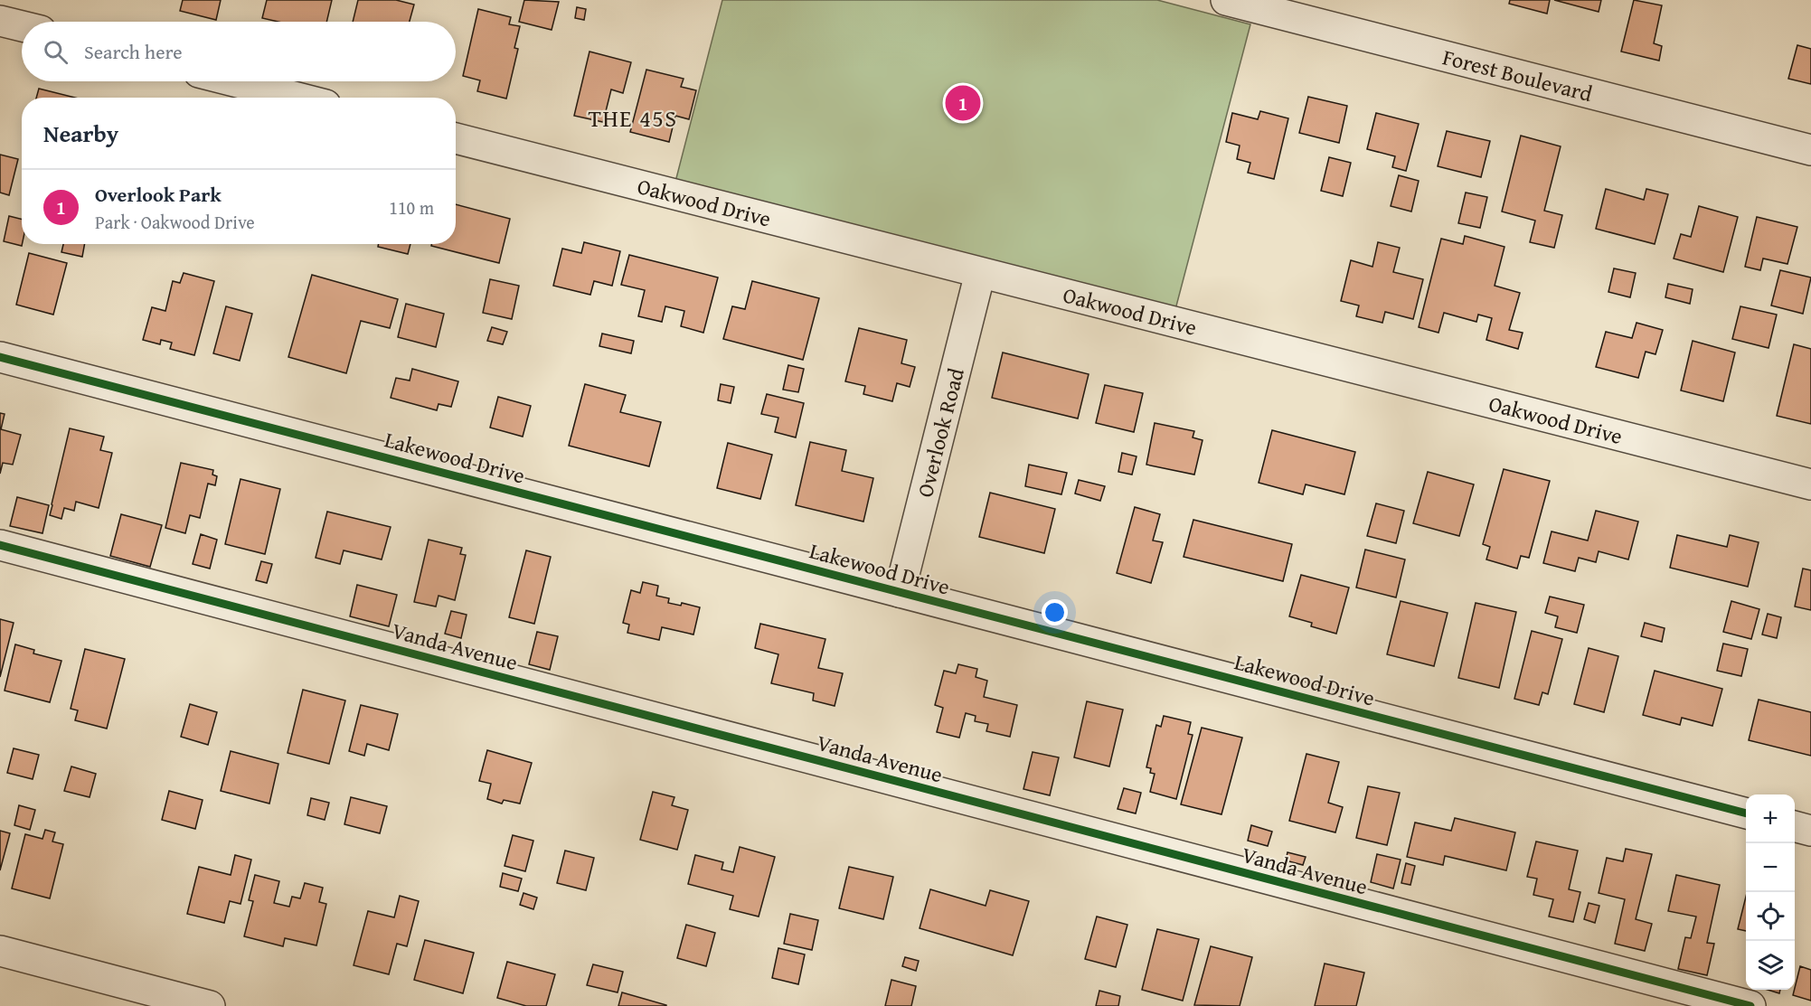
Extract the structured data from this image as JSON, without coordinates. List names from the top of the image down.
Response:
{
  "streets": {
    "street": [
      "Forest Boulevard",
      "Oakwood Drive",
      "Overlook Road",
      "Lakewood Drive",
      "Vanda Avenue"
    ]
  },
  "crossings": [
    ["Oakwood Drive", "Overlook Road"],
    ["Overlook Road", "Lakewood Drive"]
  ],
  "districts": ["THE 45S"],
  "page": {
    "search": "Search here",
    "pins": "1",
    "heading": "Nearby",
    "list": [
      {
        "mark": "1",
        "name": "Overlook Park",
        "note": "Park · Oakwood Drive",
        "value": "110 m"
      }
    ],
    "map_buttons": ["+", "−"]
  }
}
